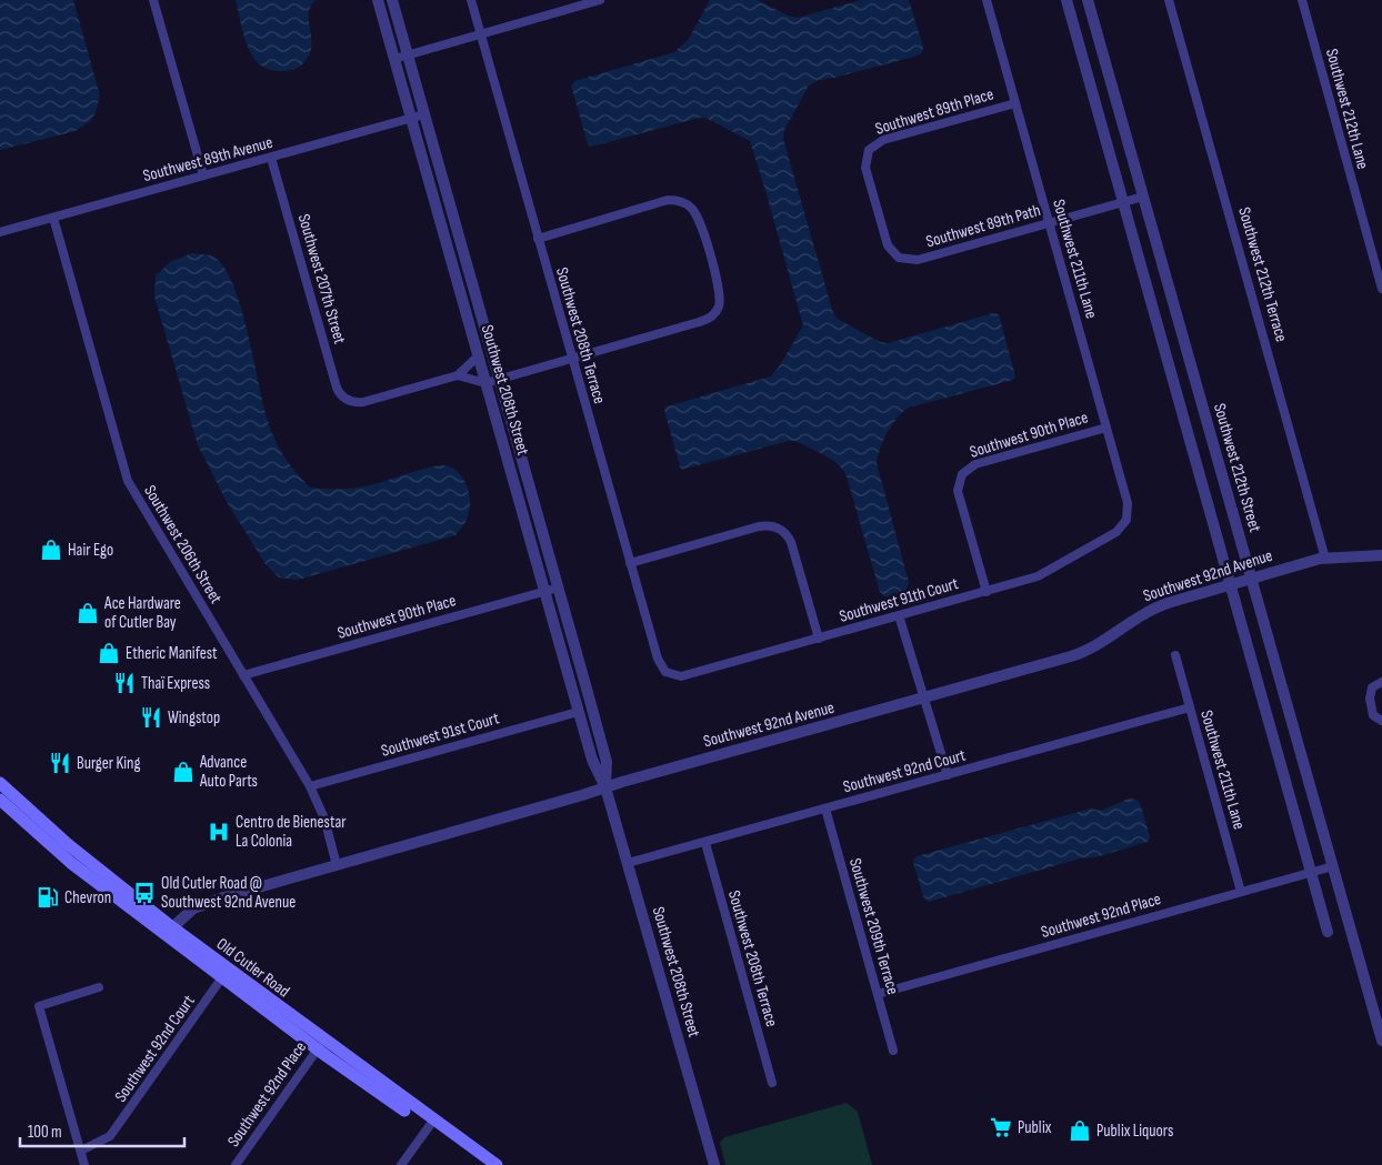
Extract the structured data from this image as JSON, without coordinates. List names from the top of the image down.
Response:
{
  "streets": {
    "main road": ["Old Cutler Road"],
    "street": [
      "Southwest 212th Lane",
      "Southwest 89th Place",
      "Southwest 89th Avenue",
      "Southwest 89th Path",
      "Southwest 211th Lane",
      "Southwest 212th Terrace",
      "Southwest 207th Street",
      "Southwest 208th Terrace",
      "Southwest 208th Street",
      "Southwest 90th Place",
      "Southwest 212th Street",
      "Southwest 206th Street",
      "Southwest 92nd Avenue",
      "Southwest 91th Court",
      "Southwest 91st Court",
      "Southwest 92nd Court",
      "Southwest 92nd Place",
      "Southwest 209th Terrace"
    ]
  },
  "crossings": [
    ["Southwest 89th Place", "Southwest 89th Path"],
    ["Southwest 89th Place", "Southwest 211th Lane"],
    ["Southwest 89th Avenue", "Southwest 207th Street"],
    ["Southwest 89th Avenue", "Southwest 208th Street"],
    ["Southwest 89th Avenue", "Southwest 206th Street"],
    ["Southwest 89th Path", "Southwest 211th Lane"],
    ["Southwest 89th Path", "Southwest 212th Street"],
    ["Southwest 211th Lane", "Southwest 90th Place"],
    ["Southwest 211th Lane", "Southwest 91th Court"],
    ["Southwest 211th Lane", "Southwest 92nd Court"],
    ["Southwest 211th Lane", "Southwest 92nd Place"],
    ["Southwest 212th Terrace", "Southwest 92nd Avenue"],
    ["Southwest 208th Terrace", "Southwest 91th Court"],
    ["Southwest 208th Terrace", "Southwest 92nd Court"],
    ["Southwest 208th Street", "Southwest 90th Place"],
    ["Southwest 208th Street", "Southwest 92nd Avenue"],
    ["Southwest 208th Street", "Southwest 91st Court"],
    ["Southwest 208th Street", "Southwest 92nd Court"],
    ["Southwest 90th Place", "Southwest 206th Street"],
    ["Southwest 90th Place", "Southwest 91th Court"],
    ["Southwest 212th Street", "Southwest 92nd Avenue"],
    ["Southwest 212th Street", "Southwest 92nd Place"],
    ["Southwest 206th Street", "Southwest 92nd Avenue"],
    ["Southwest 206th Street", "Southwest 91st Court"],
    ["Southwest 92nd Avenue", "Old Cutler Road"],
    ["Southwest 92nd Court", "Southwest 209th Terrace"],
    ["Southwest 92nd Court", "Old Cutler Road"],
    ["Southwest 92nd Place", "Southwest 209th Terrace"],
    ["Southwest 92nd Place", "Old Cutler Road"]
  ],
  "places": {
    "shop": [
      "Hair Ego",
      "Ace Hardware of Cutler Bay",
      "Etheric Manifest",
      "Advance Auto Parts",
      "Publix Liquors"
    ],
    "restaurant": ["Thaï Express", "Wingstop", "Burger King"],
    "hospital": ["Centro de Bienestar La Colonia"],
    "bus stop": ["Old Cutler Road @ Southwest 92nd Avenue"],
    "fuel station": ["Chevron"],
    "supermarket": ["Publix"]
  },
  "scale_bar": "100 m"
}
